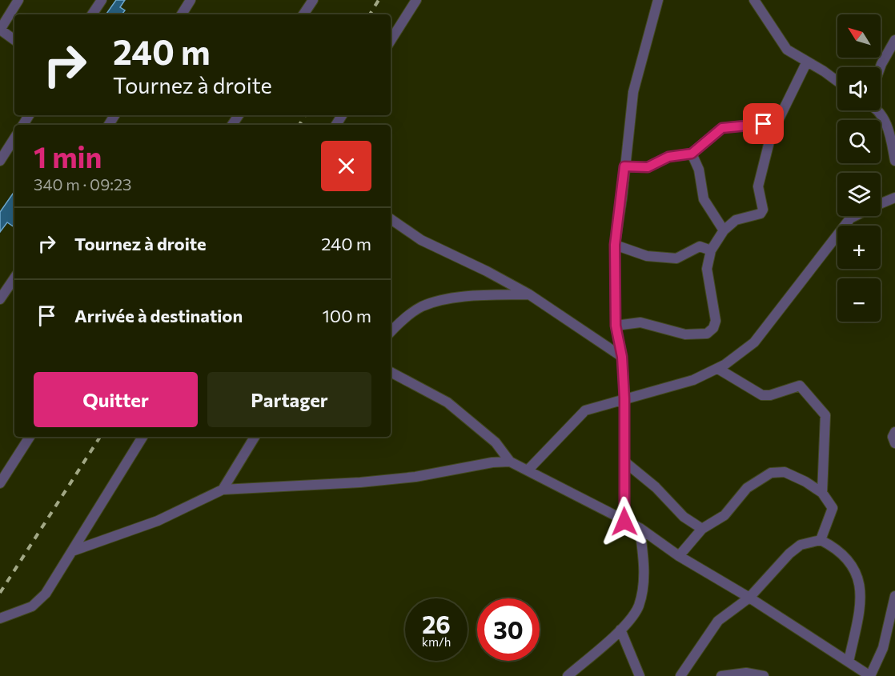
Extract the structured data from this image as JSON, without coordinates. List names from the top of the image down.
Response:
{
  "north": "top left",
  "page": {
    "map_buttons": ["+", "−"],
    "turn": ["240 m", "Tournez à droite"],
    "heading": ["1 min", "340 m · 09:23"],
    "list": [
      {
        "name": "Tournez à droite",
        "value": "240 m"
      },
      {
        "name": "Arrivée à destination",
        "value": "100 m"
      }
    ],
    "buttons": ["Quitter", "Partager"],
    "speed": "26 km/h",
    "limit": "30"
  }
}
